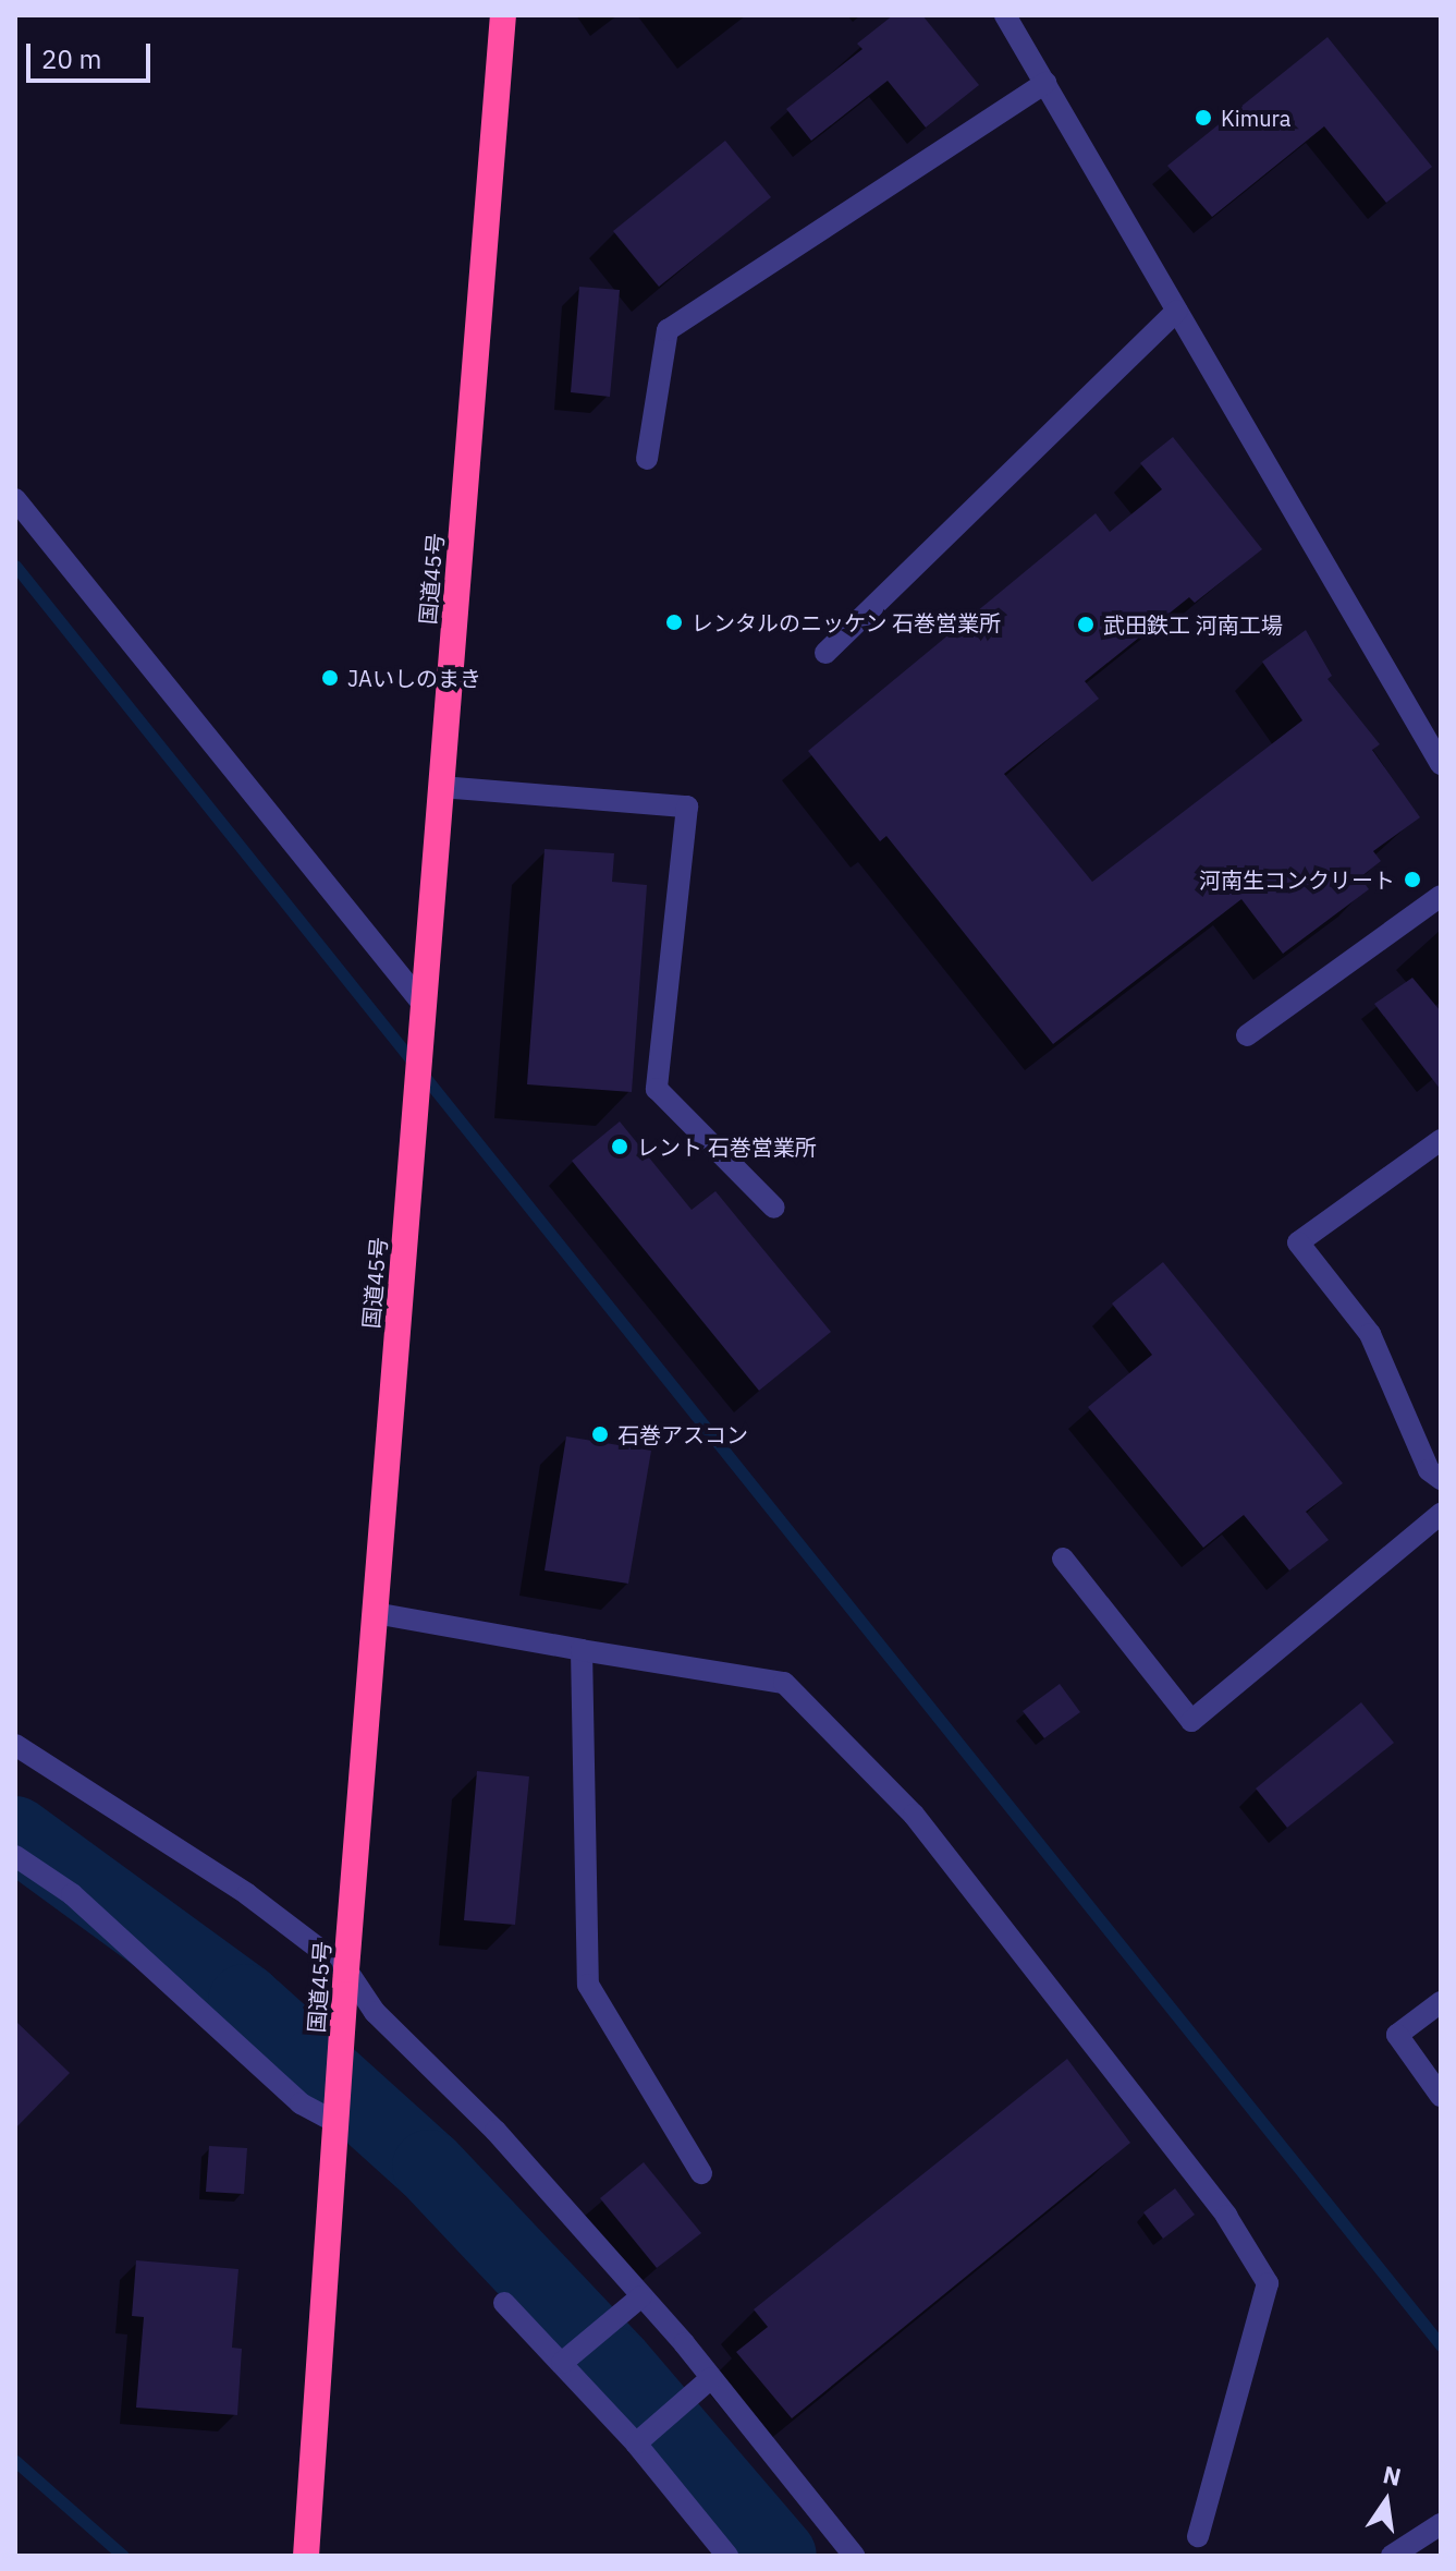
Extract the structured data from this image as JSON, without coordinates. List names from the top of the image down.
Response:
{
  "streets": {
    "highway": ["国道45号"]
  },
  "places": [
    "Kimura",
    "レンタルのニッケン 石巻営業所",
    "武田鉄工 河南工場",
    "JAいしのまき",
    "河南生コンクリート",
    "レント 石巻営業所",
    "石巻アスコン"
  ],
  "scale_bar": "20 m",
  "north": "top"
}
